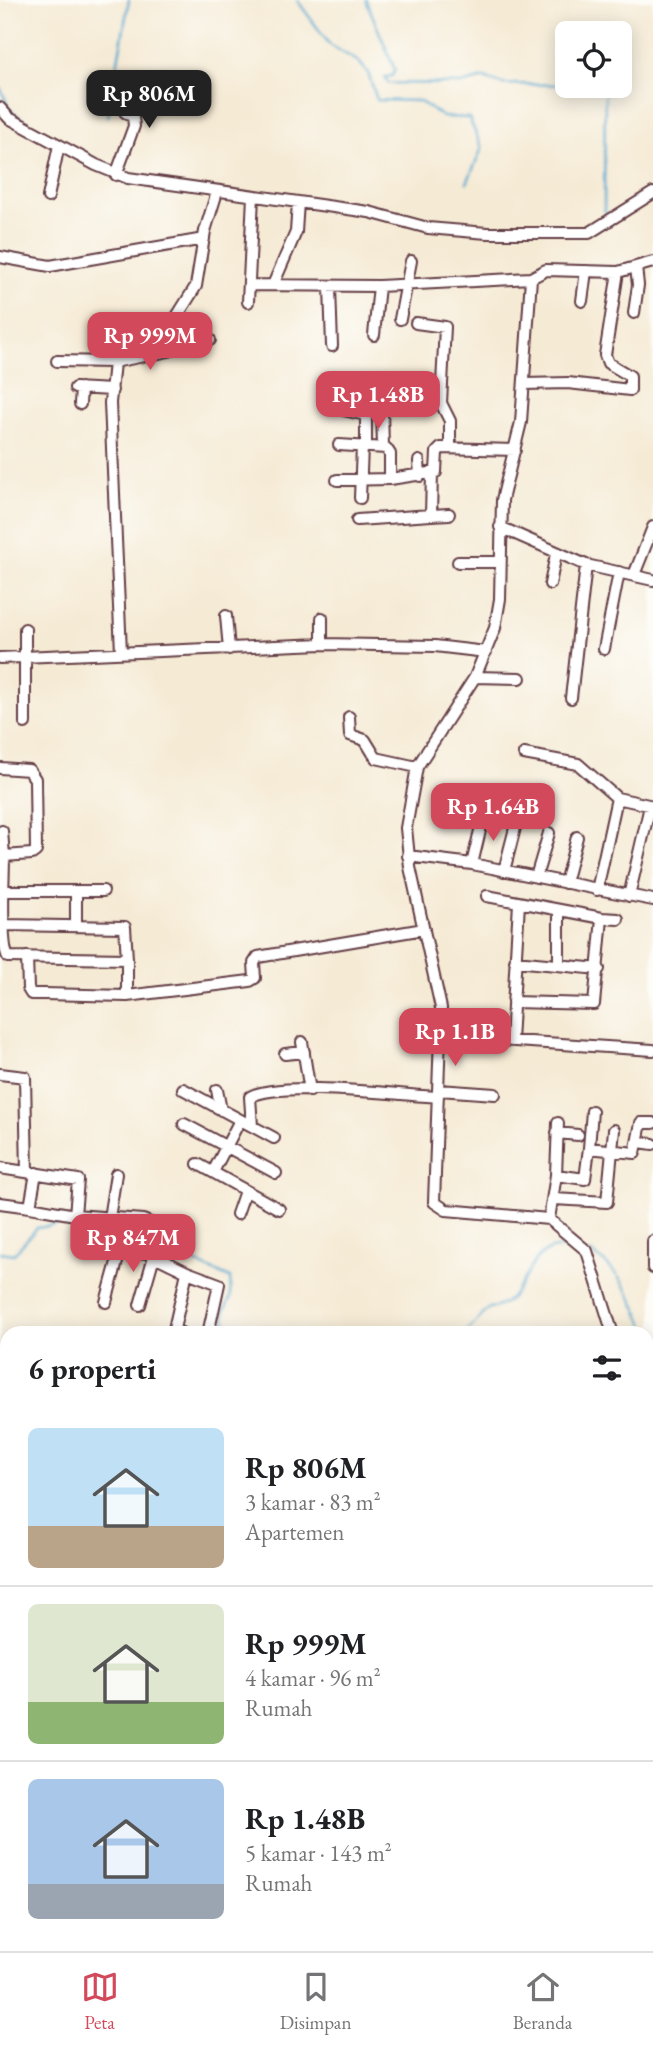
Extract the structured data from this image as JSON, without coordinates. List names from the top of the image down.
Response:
{
  "page": {
    "price": [
      "Rp 806M",
      "Rp 999M",
      "Rp 1.48B",
      "Rp 1.64B",
      "Rp 1.1B",
      "Rp 847M"
    ],
    "heading": "6 properti",
    "list": [
      {
        "name": "Rp 806M",
        "note": "3 kamar · 83 m² · Apartemen"
      },
      {
        "name": "Rp 999M",
        "note": "4 kamar · 96 m² · Rumah"
      },
      {
        "name": "Rp 1.48B",
        "note": "5 kamar · 143 m² · Rumah"
      }
    ],
    "tabs": ["Peta", "Disimpan", "Beranda"]
  }
}
